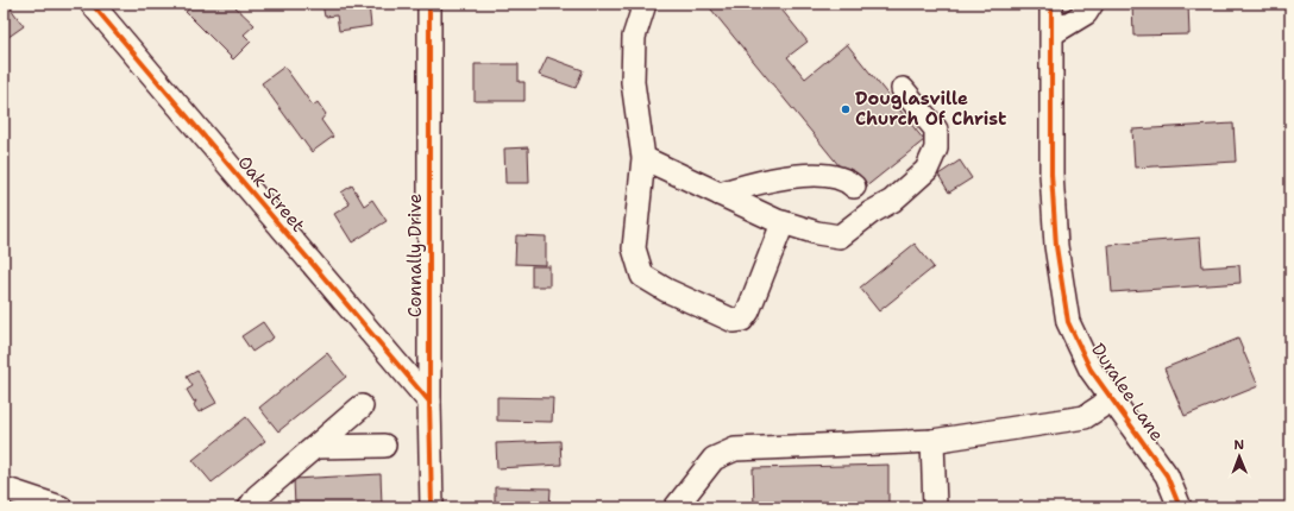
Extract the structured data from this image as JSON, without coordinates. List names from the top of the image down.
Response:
{
  "streets": {
    "street": ["Oak Street", "Connally Drive", "Duralee Lane"]
  },
  "crossings": [
    ["Oak Street", "Connally Drive"]
  ],
  "places": ["Douglasville Church Of Christ"],
  "north": "top"
}
